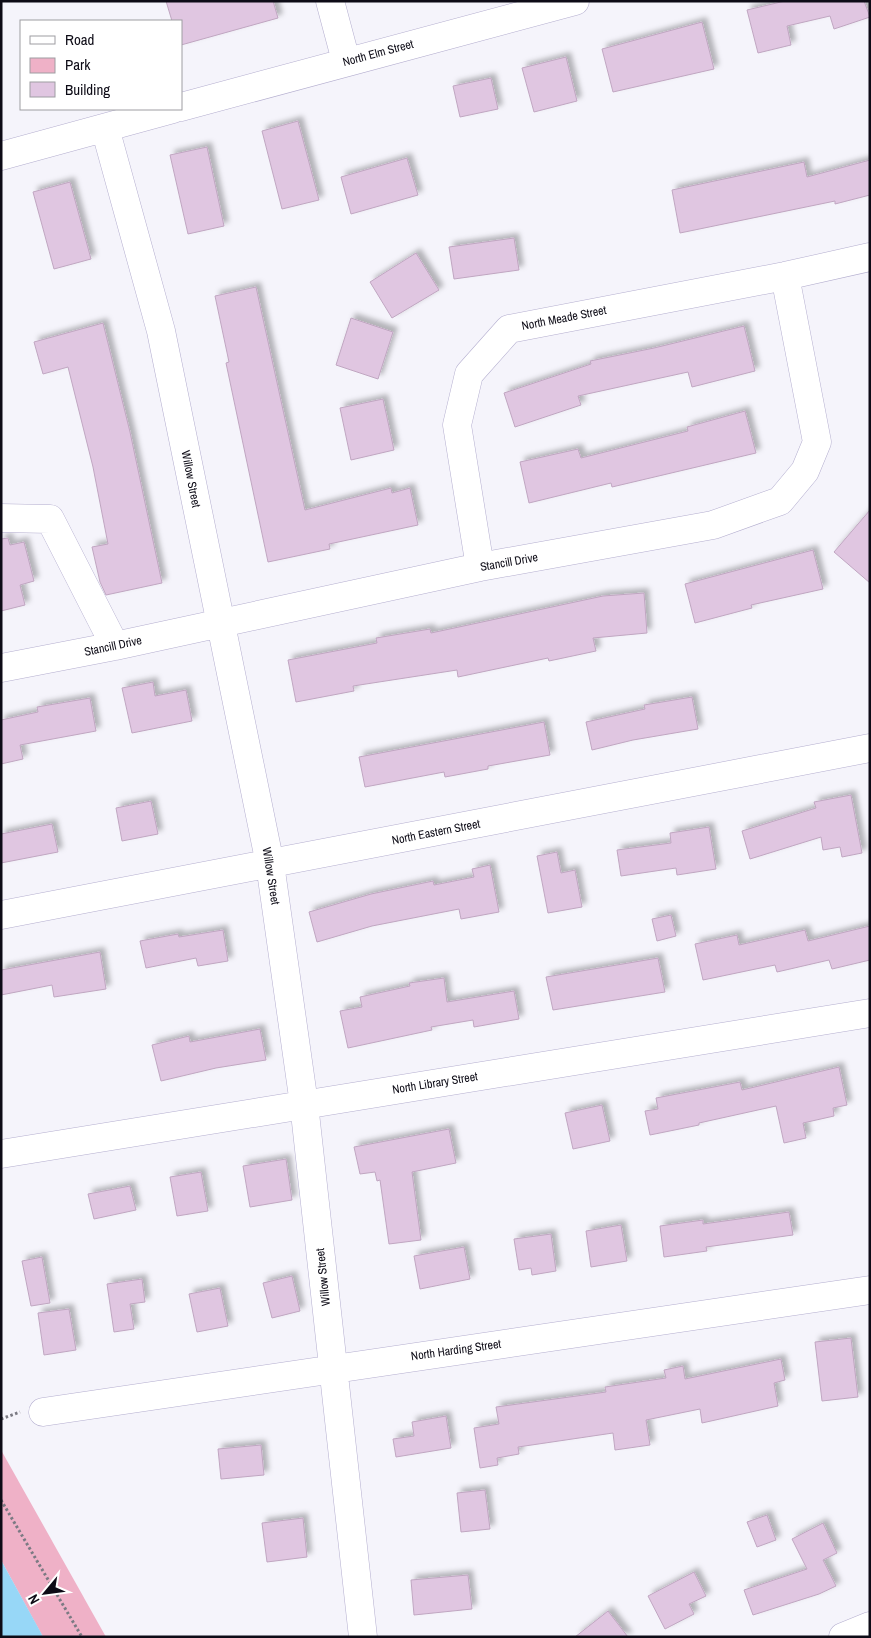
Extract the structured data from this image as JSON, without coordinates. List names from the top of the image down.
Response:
{
  "streets": {
    "street": [
      "North Elm Street",
      "North Meade Street",
      "Willow Street",
      "Stancill Drive",
      "North Eastern Street",
      "North Library Street",
      "North Harding Street"
    ]
  },
  "crossings": [
    ["North Meade Street", "Stancill Drive"],
    ["Willow Street", "Stancill Drive"],
    ["Willow Street", "North Eastern Street"],
    ["Willow Street", "North Library Street"],
    ["Willow Street", "North Harding Street"]
  ],
  "legend": ["Road", "Park", "Building"],
  "north": "bottom left"
}
